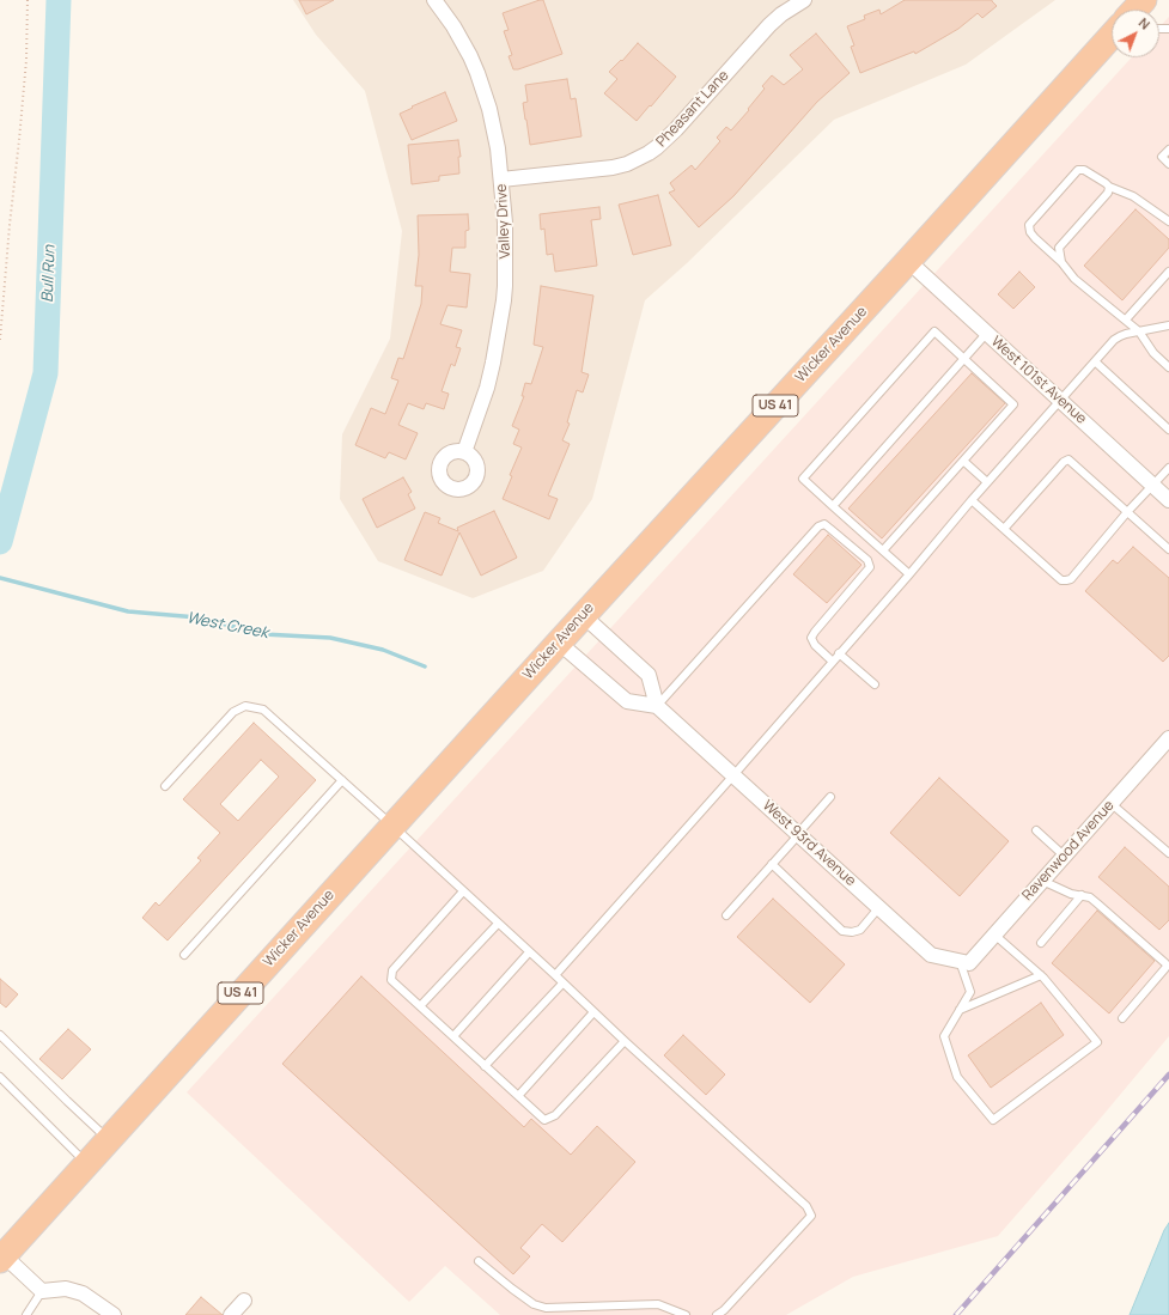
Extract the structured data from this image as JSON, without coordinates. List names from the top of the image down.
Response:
{
  "streets": {
    "highway": ["Wicker Avenue", "US 41"],
    "street": [
      "Pheasant Lane",
      "Valley Drive",
      "West 101st Avenue",
      "West 93rd Avenue",
      "Ravenwood Avenue"
    ]
  },
  "crossings": [
    ["Pheasant Lane", "Valley Drive"],
    ["Wicker Avenue", "West 101st Avenue"],
    ["West 93rd Avenue", "Ravenwood Avenue"]
  ],
  "water": ["Bull Run", "West Creek"],
  "north": "top right"
}
